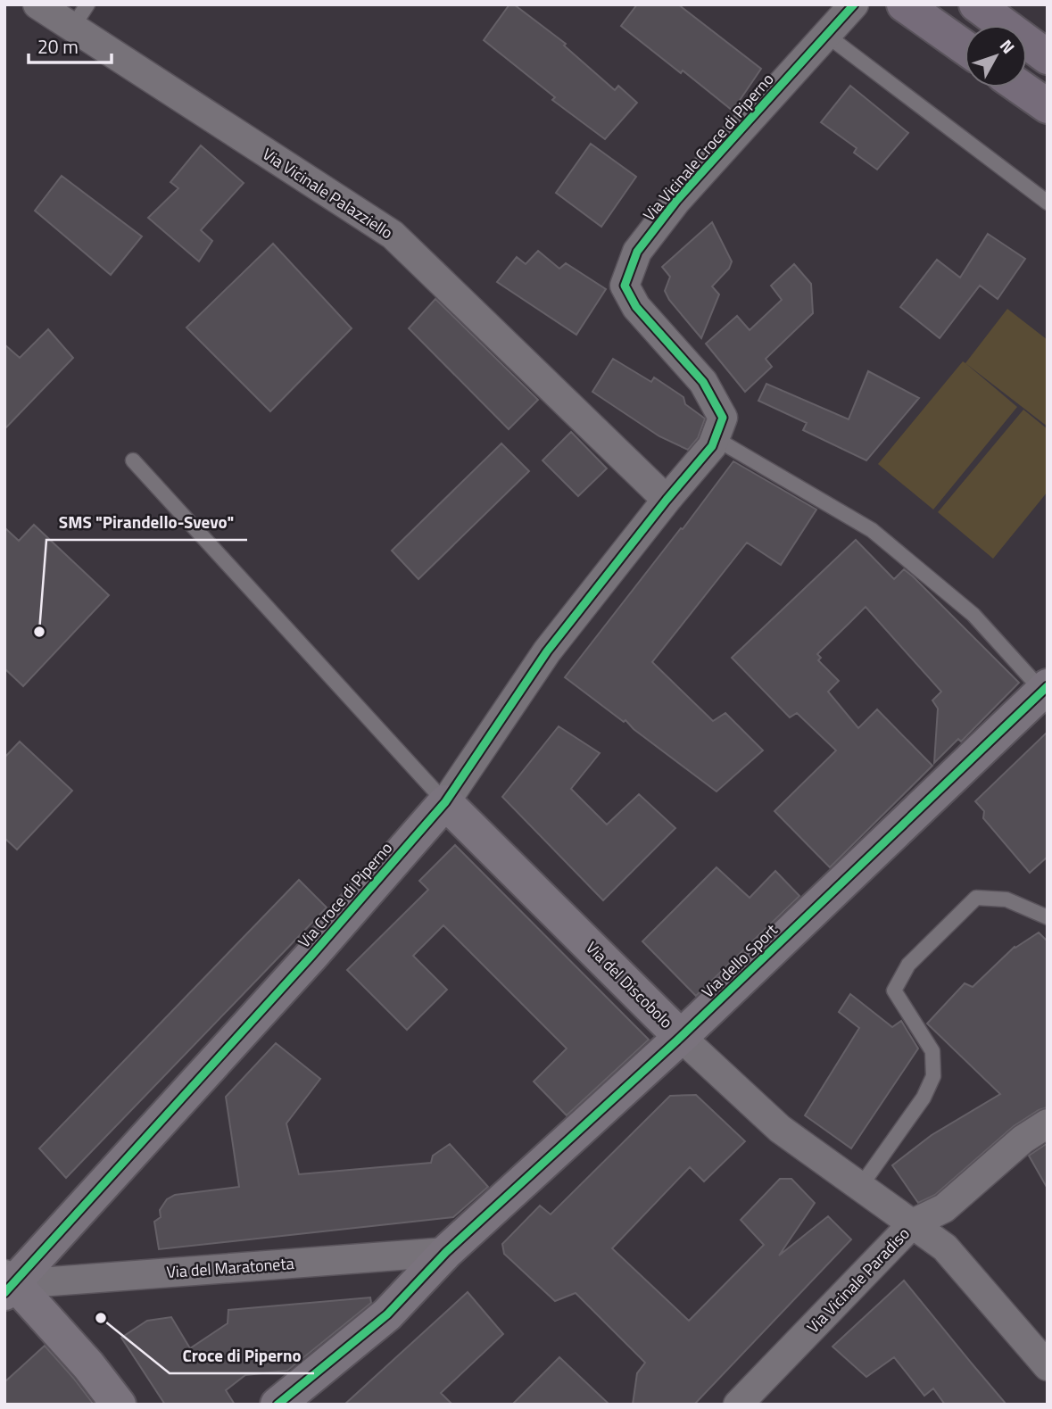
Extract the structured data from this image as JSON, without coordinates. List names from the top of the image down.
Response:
{
  "streets": {
    "street": [
      "Via Vicinale Croce di Piperno",
      "Via Vicinale Palazziello",
      "Via Croce di Piperno",
      "Via dello Sport",
      "Via del Discobolo",
      "Via del Maratoneta",
      "Via Vicinale Paradiso"
    ]
  },
  "crossings": [
    ["Via Vicinale Palazziello", "Via Croce di Piperno"],
    ["Via Croce di Piperno", "Via del Discobolo"],
    ["Via Croce di Piperno", "Via del Maratoneta"],
    ["Via dello Sport", "Via del Discobolo"],
    ["Via dello Sport", "Via del Maratoneta"],
    ["Via del Discobolo", "Via Vicinale Paradiso"]
  ],
  "places": ["SMS \"Pirandello-Svevo\"", "Croce di Piperno"],
  "scale_bar": "20 m",
  "north": "top right"
}
